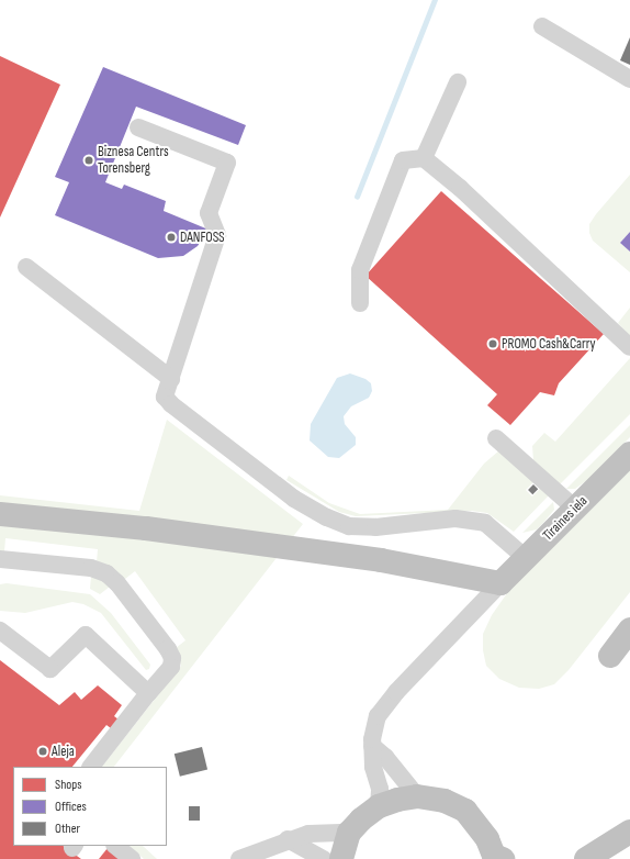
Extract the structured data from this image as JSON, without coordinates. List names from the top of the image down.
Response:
{
  "streets": {
    "highway": ["Tīraines iela"]
  },
  "places": [
    "Biznesa Centrs Torensberg",
    "DANFOSS",
    "PROMO Cash&Carry",
    "Aleja"
  ],
  "legend": ["Shops", "Offices", "Other"]
}
